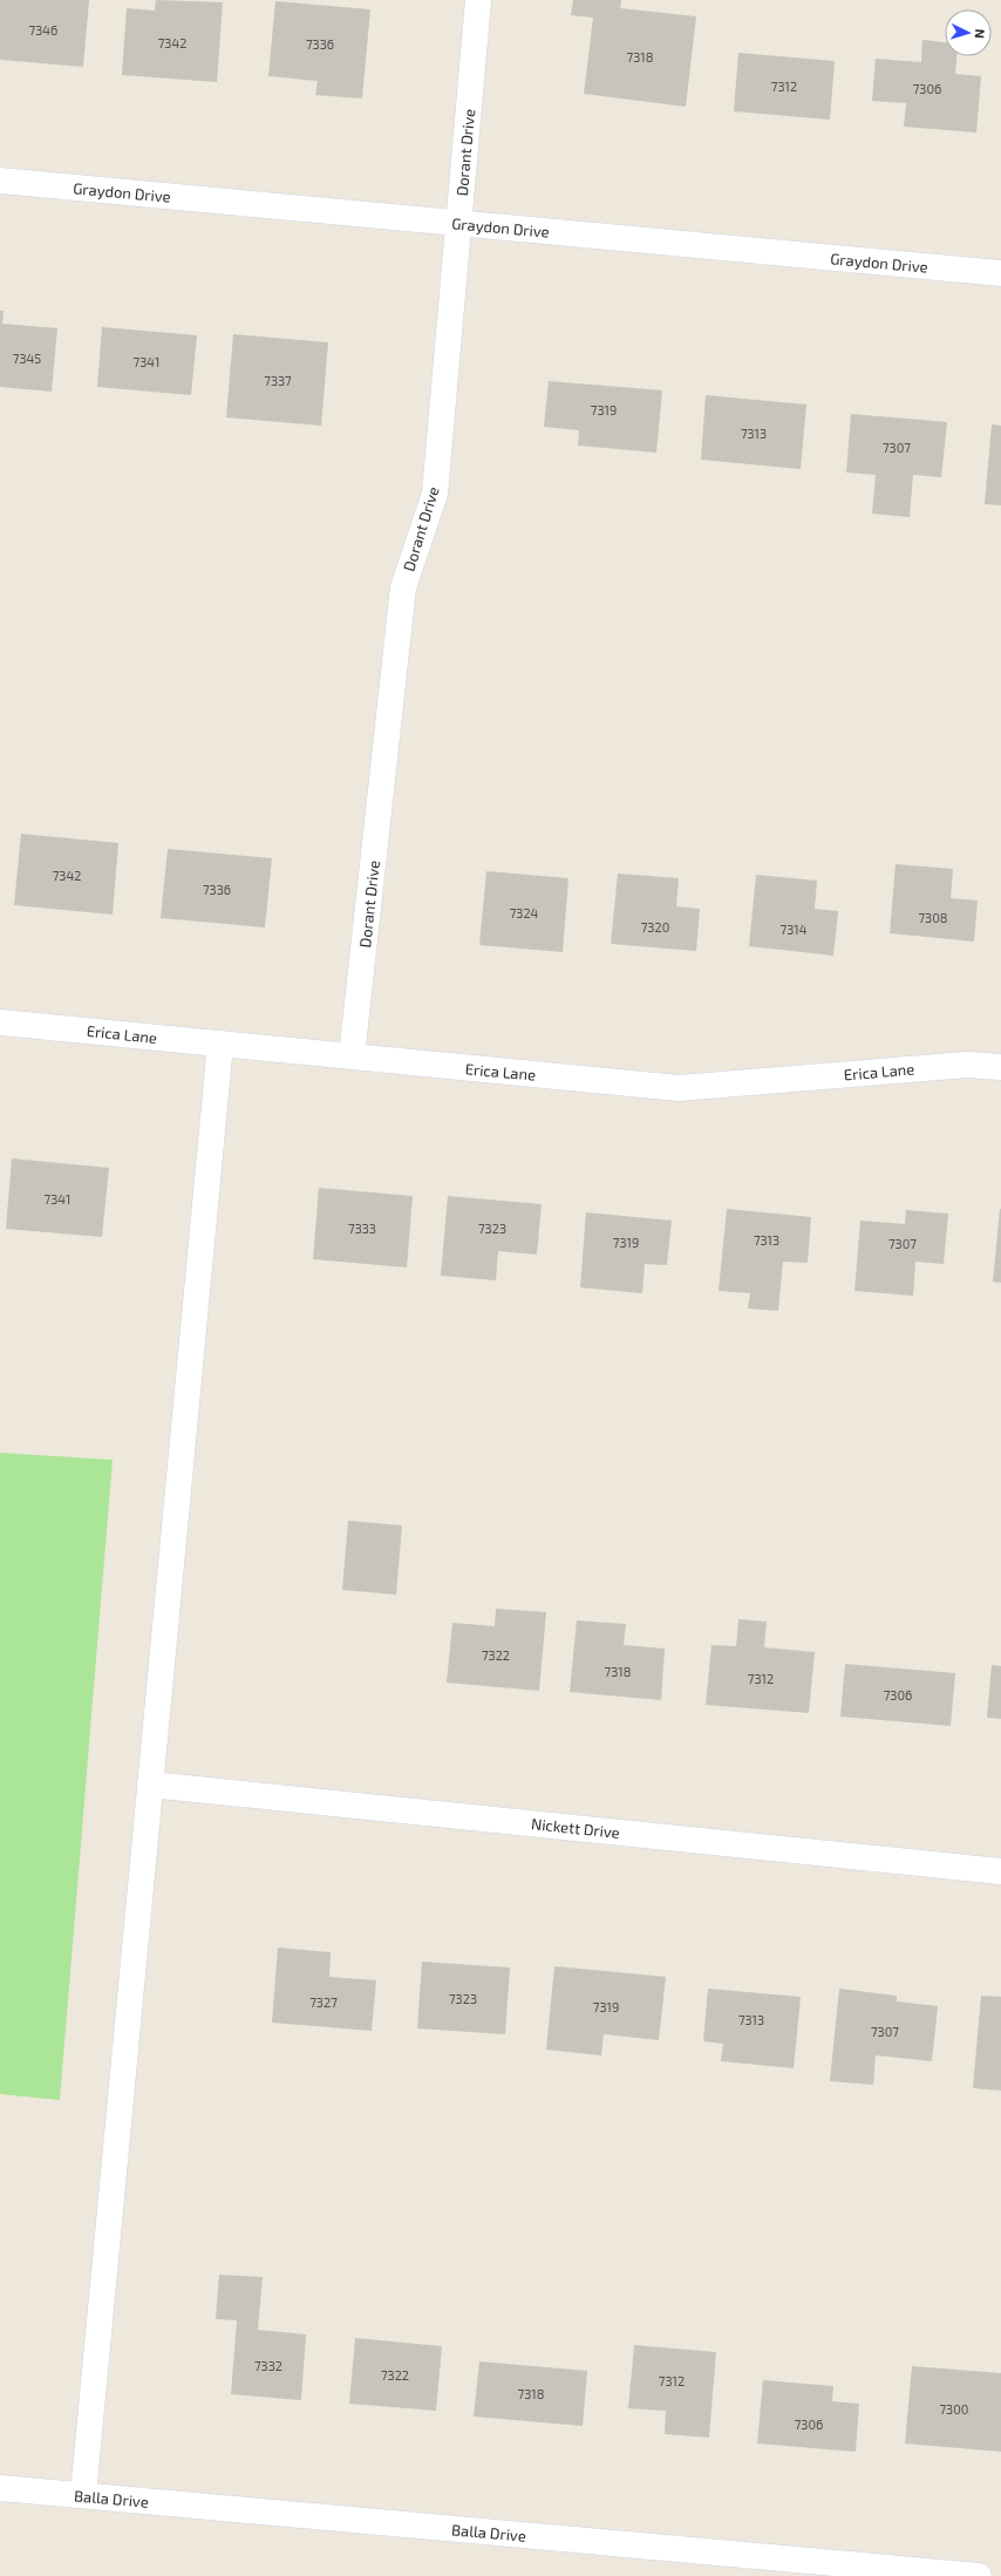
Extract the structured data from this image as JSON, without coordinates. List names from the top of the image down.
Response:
{
  "streets": {
    "street": [
      "Dorant Drive",
      "Graydon Drive",
      "Erica Lane",
      "Nickett Drive",
      "Balla Drive"
    ]
  },
  "crossings": [
    ["Dorant Drive", "Graydon Drive"],
    ["Dorant Drive", "Erica Lane"]
  ],
  "house_numbers": [
    "7346",
    "7342",
    "7336",
    "7318",
    "7312",
    "7306",
    "7345",
    "7341",
    "7337",
    "7319",
    "7313",
    "7307",
    "7342",
    "7336",
    "7324",
    "7308",
    "7320",
    "7314",
    "7341",
    "7333",
    "7323",
    "7313",
    "7319",
    "7307",
    "7322",
    "7318",
    "7312",
    "7306",
    "7323",
    "7327",
    "7319",
    "7313",
    "7307",
    "7332",
    "7322",
    "7312",
    "7318",
    "7300",
    "7306"
  ],
  "north": "right"
}
